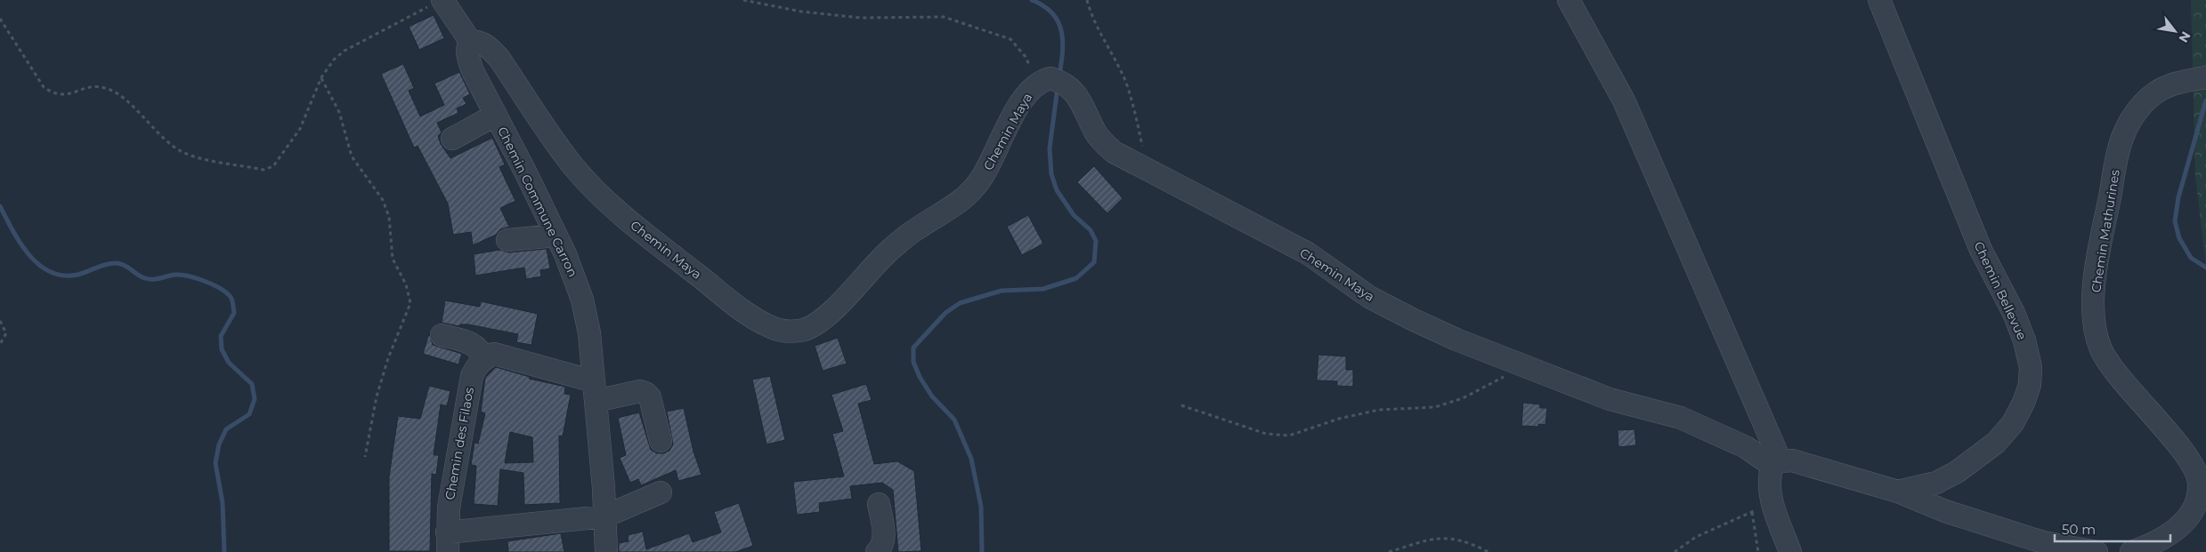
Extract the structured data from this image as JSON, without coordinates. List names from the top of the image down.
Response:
{
  "streets": {
    "street": [
      "Chemin Maya",
      "Chemin Commune Carron",
      "Chemin Mathurines",
      "Chemin Bellevue",
      "Chemin des Filaos"
    ]
  },
  "crossings": [
    ["Chemin Maya", "Chemin Commune Carron"],
    ["Chemin Maya", "Chemin Bellevue"],
    ["Chemin Commune Carron", "Chemin des Filaos"]
  ],
  "scale_bar": "50 m",
  "north": "bottom right"
}
